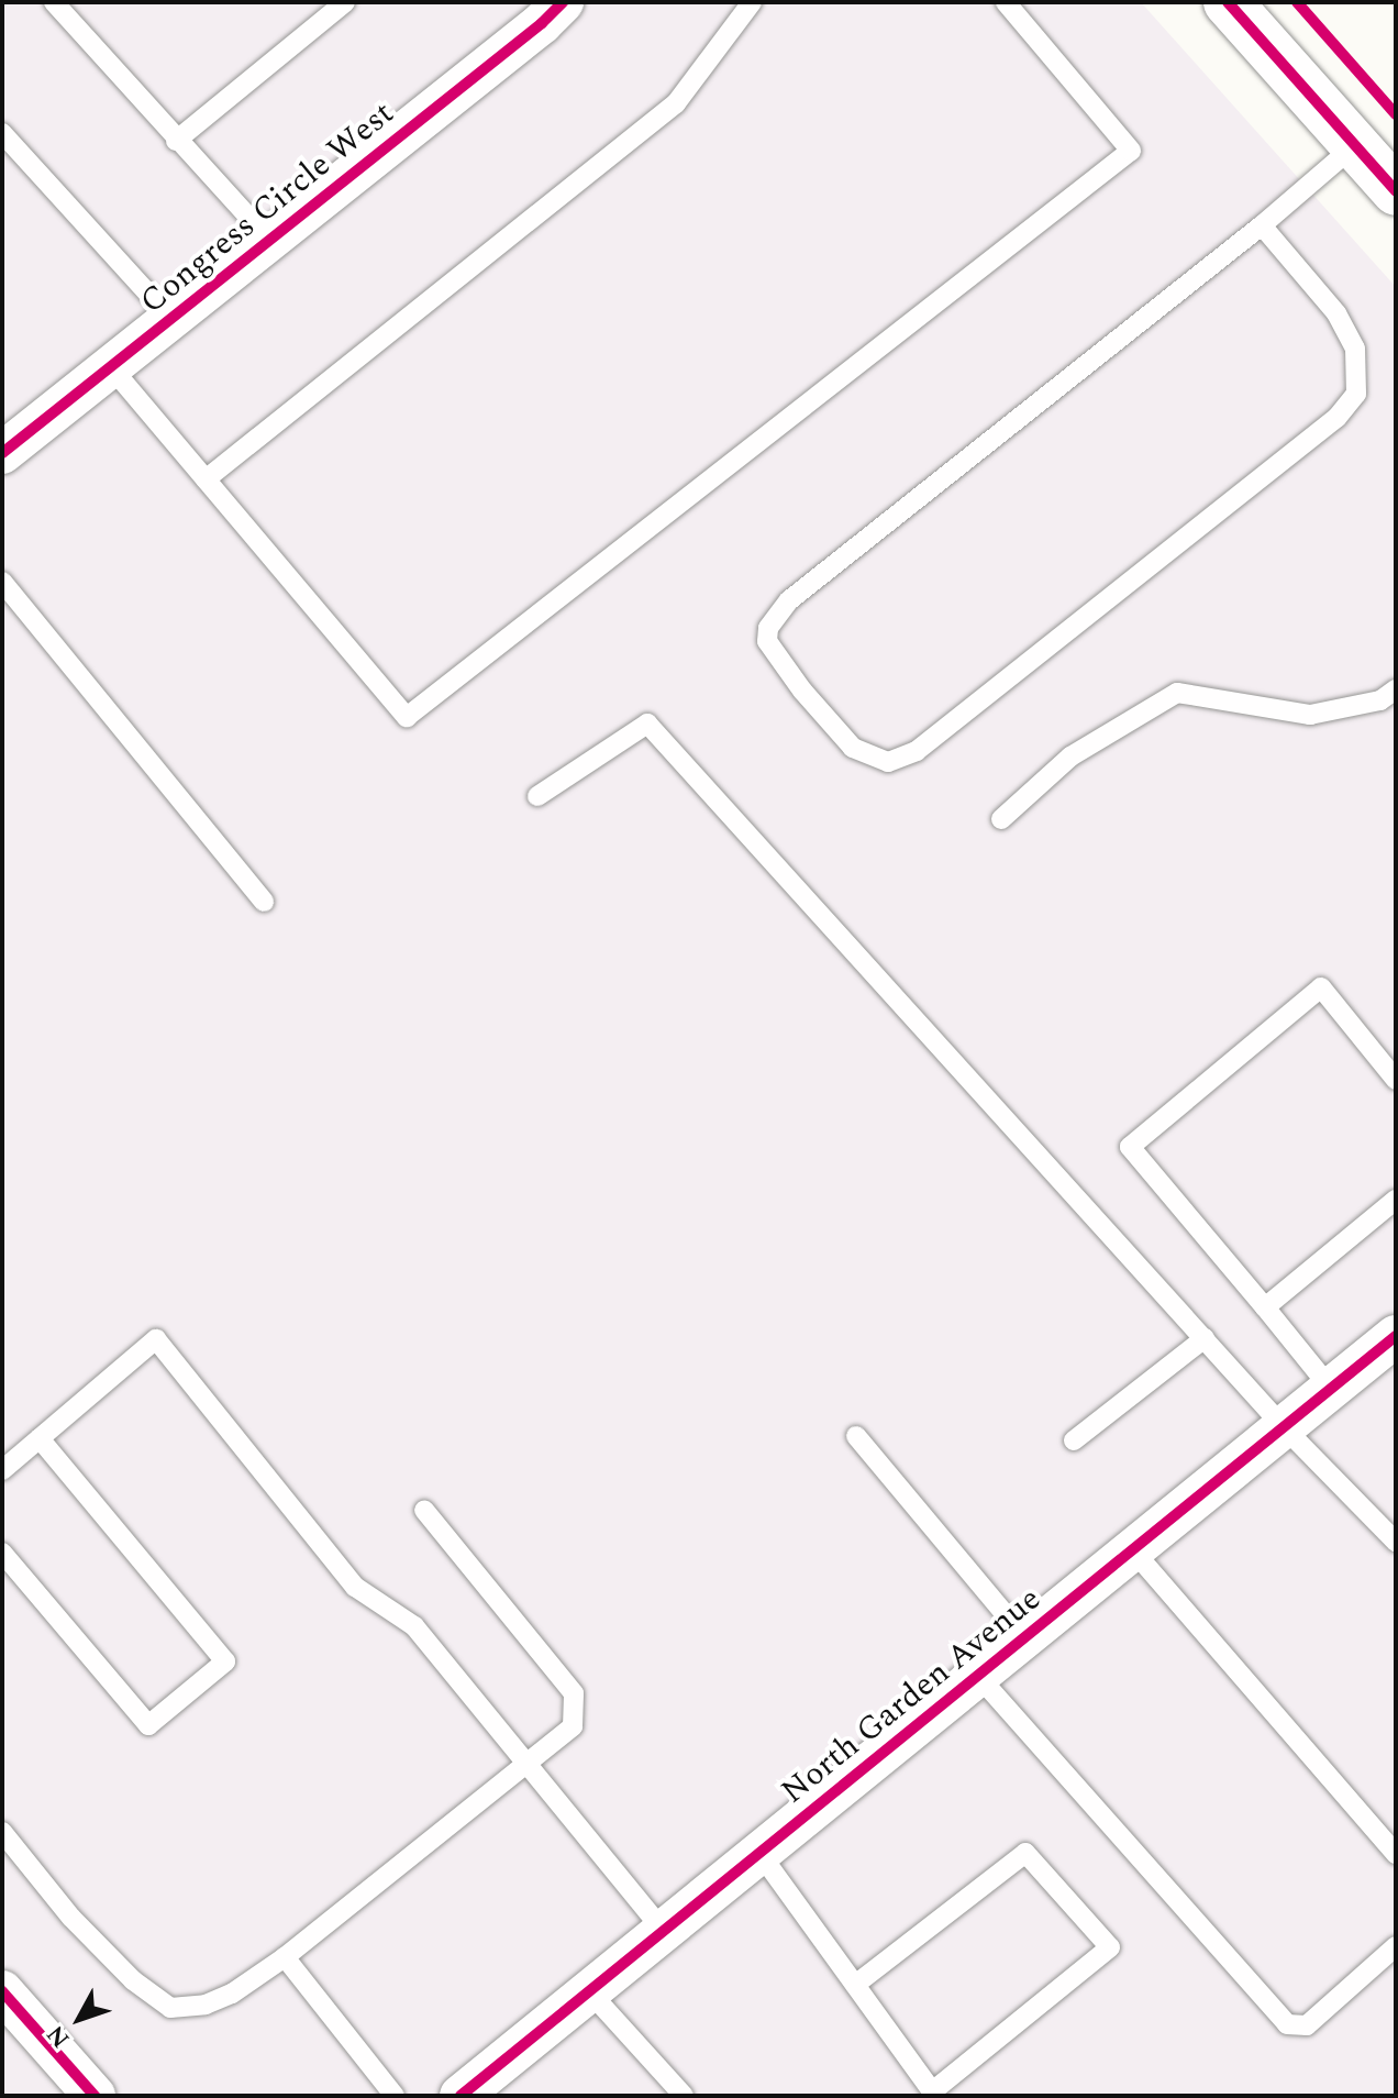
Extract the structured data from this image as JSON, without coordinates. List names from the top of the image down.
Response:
{
  "streets": {
    "street": ["Congress Circle West", "North Garden Avenue"]
  },
  "north": "bottom left"
}
